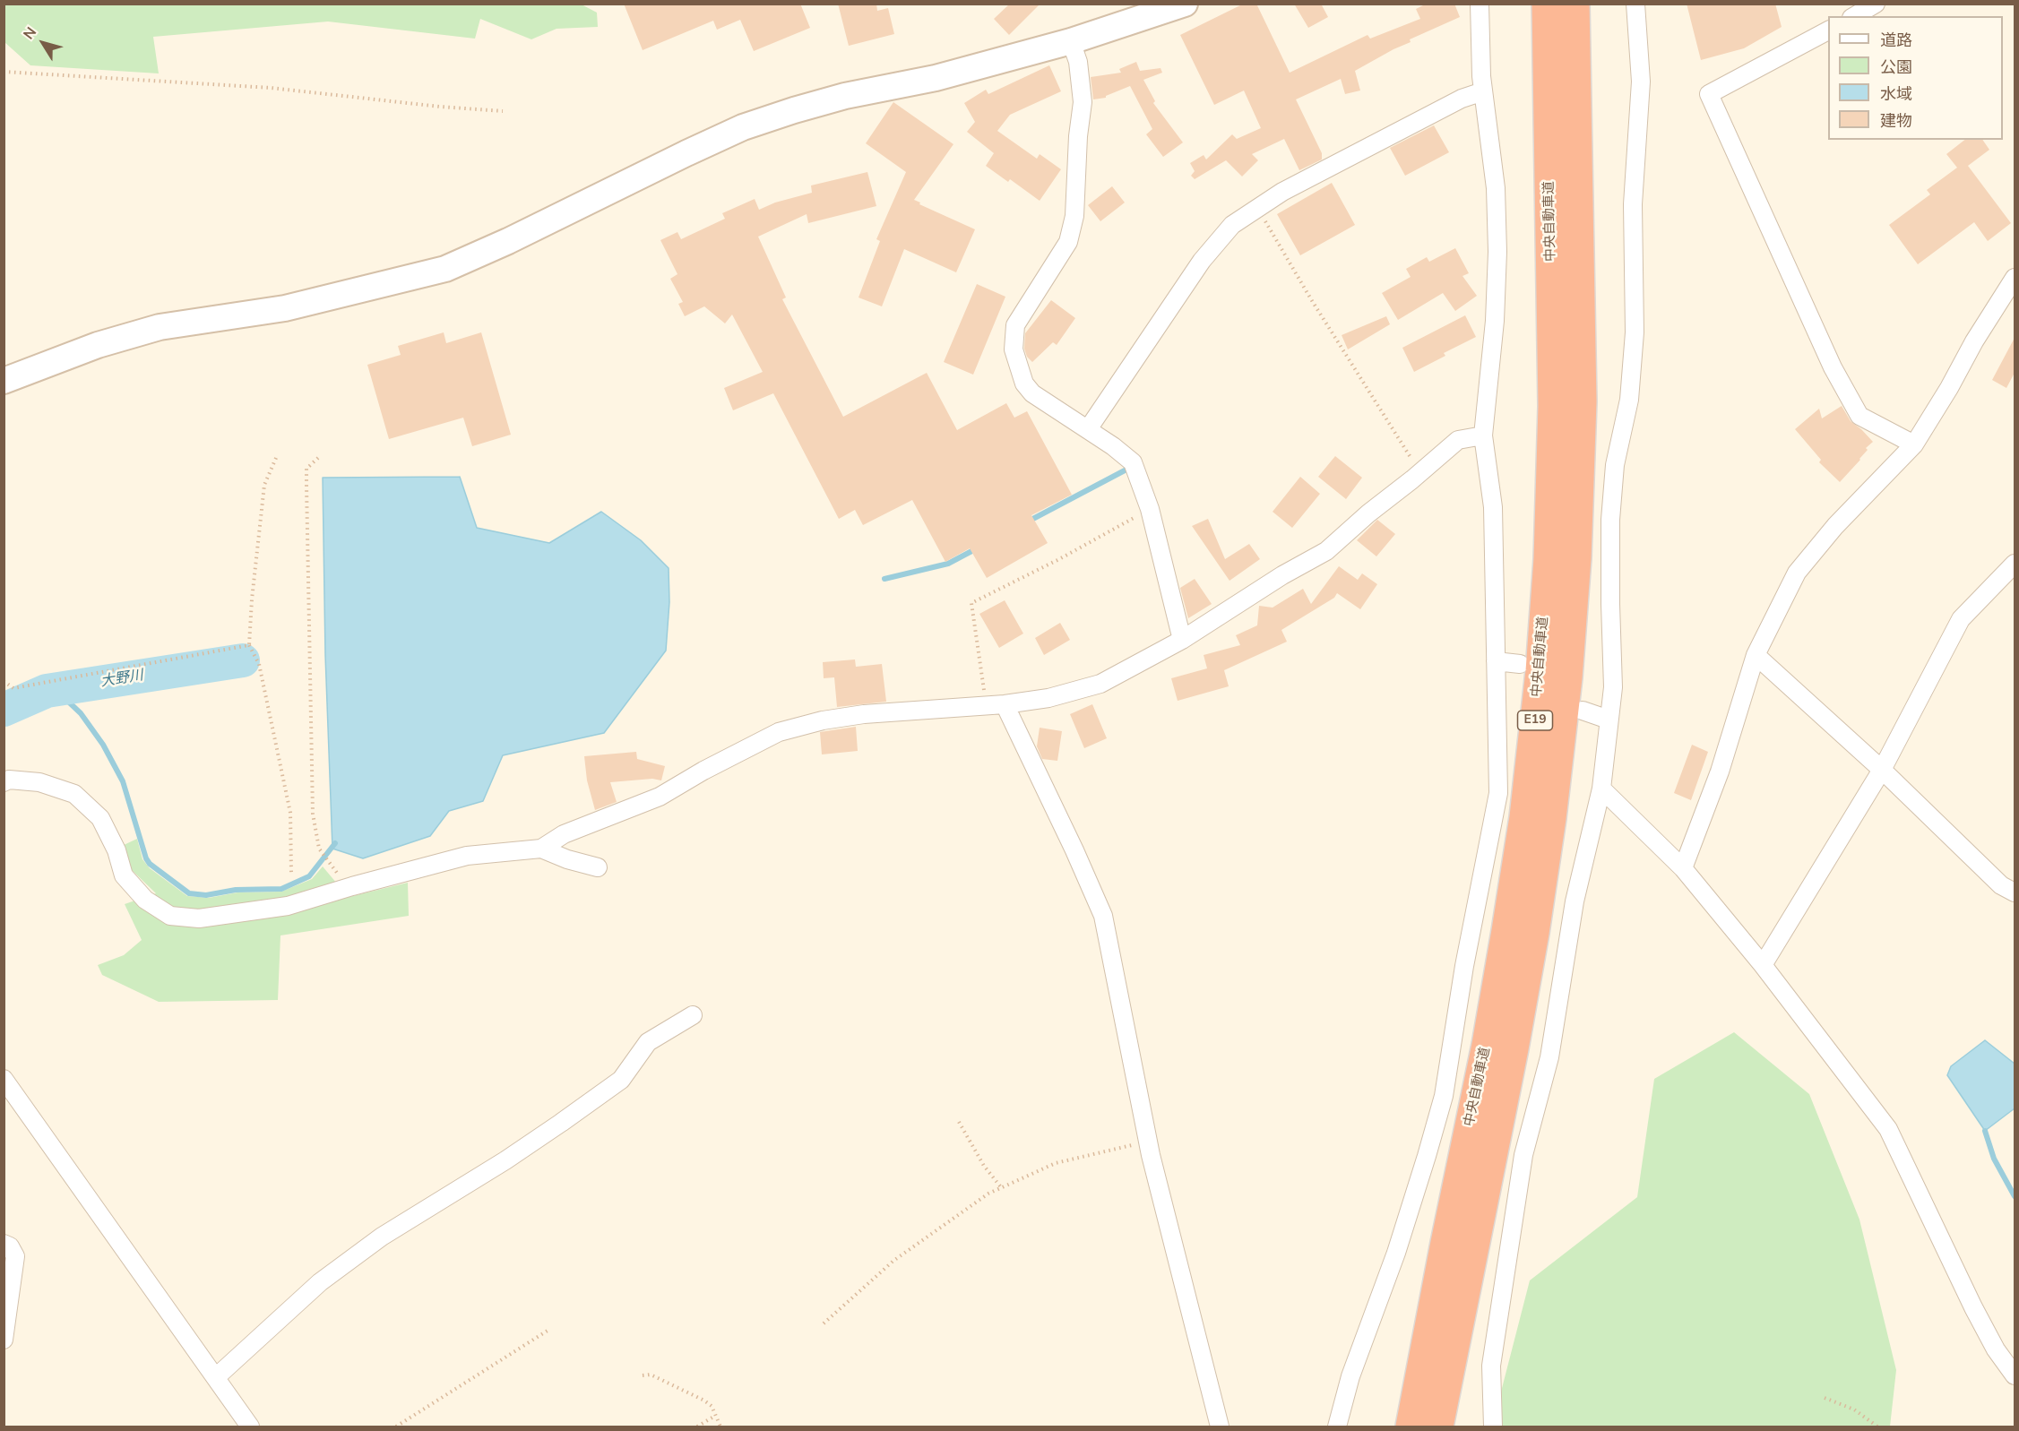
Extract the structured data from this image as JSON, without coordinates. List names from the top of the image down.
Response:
{
  "streets": {
    "highway": ["中央自動車道", "E19"]
  },
  "water": ["大野川"],
  "legend": [
    "道路",
    "公園",
    "水域",
    "建物"
  ],
  "north": "top left"
}
